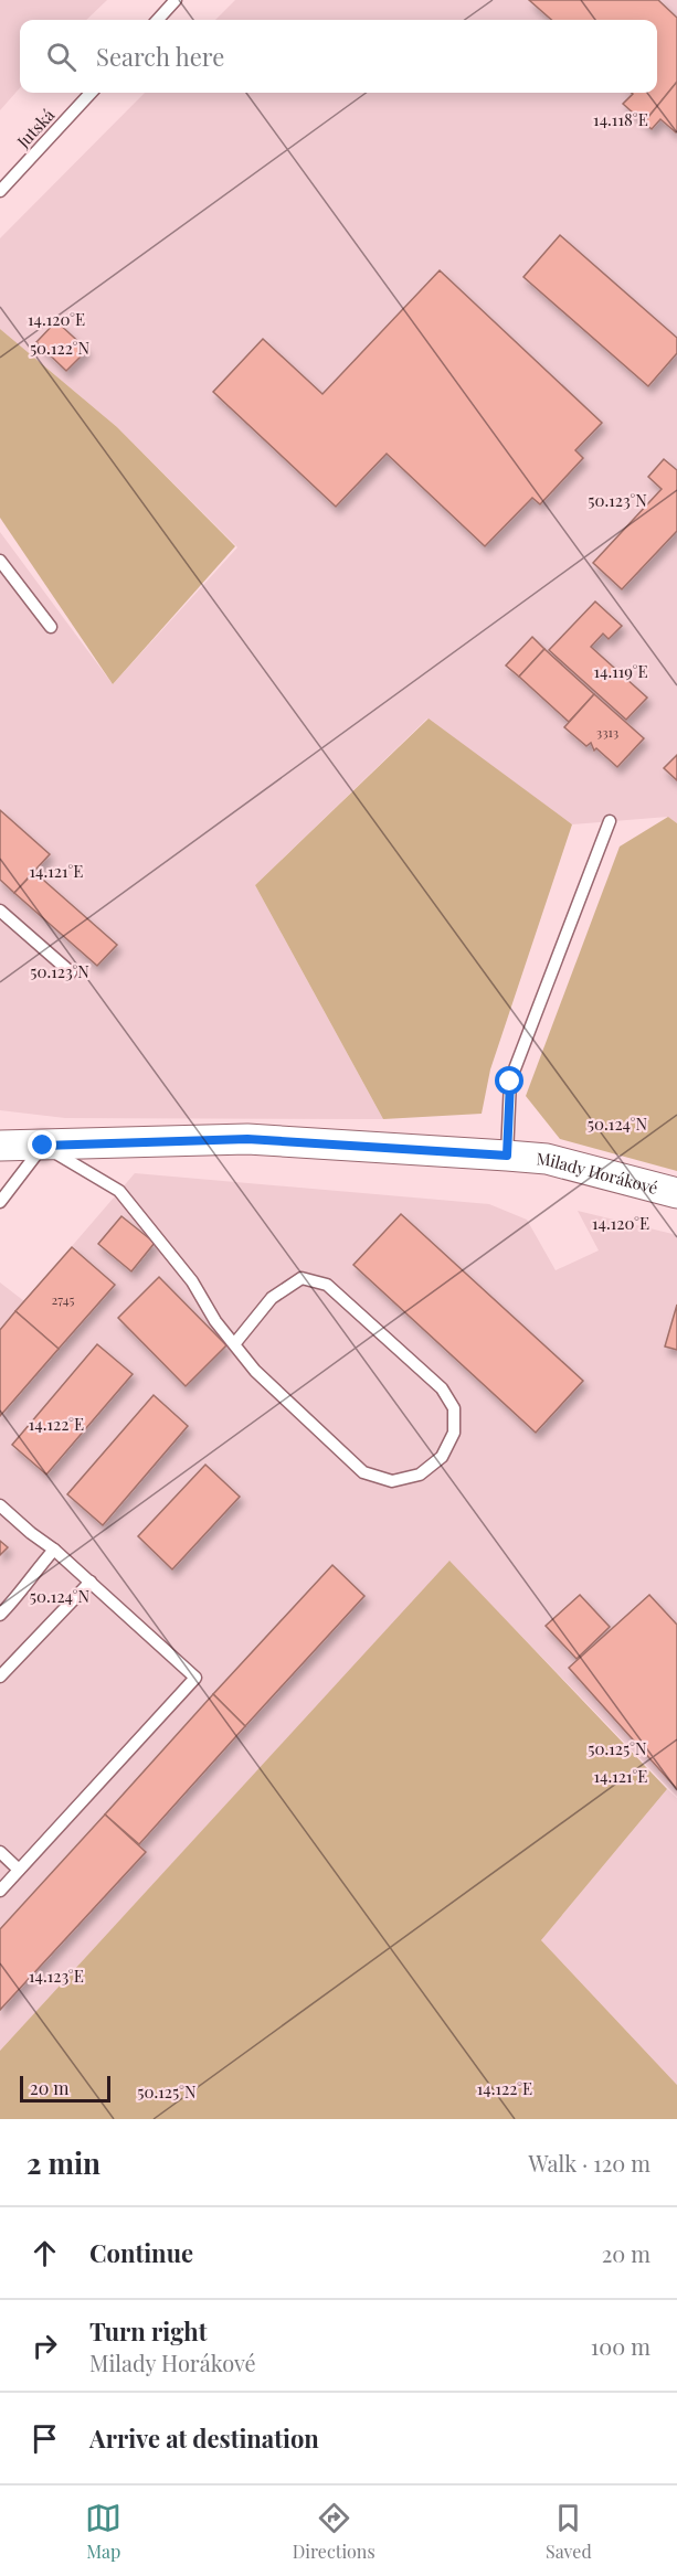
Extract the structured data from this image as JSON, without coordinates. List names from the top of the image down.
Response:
{
  "streets": {
    "street": ["Milady Horákové"],
    "lane": ["Jutská"]
  },
  "house_numbers": ["3313", "2745"],
  "scale_bar": "20 m",
  "page": {
    "search": "Search here",
    "scale": "20 m",
    "heading": ["2 min", "Walk · 120 m"],
    "list": [
      ["Continue", "20 m"],
      ["Turn right", "Milady Horákové", "100 m"],
      "Arrive at destination"
    ],
    "nav": ["Map", "Directions", "Saved"]
  },
  "coordinates": [
    "14.118°E",
    "14.120°E",
    "50.122°N",
    "50.123°N",
    "14.119°E",
    "14.121°E",
    "50.124°N",
    "14.122°E",
    "50.125°N",
    "14.123°E"
  ]
}
